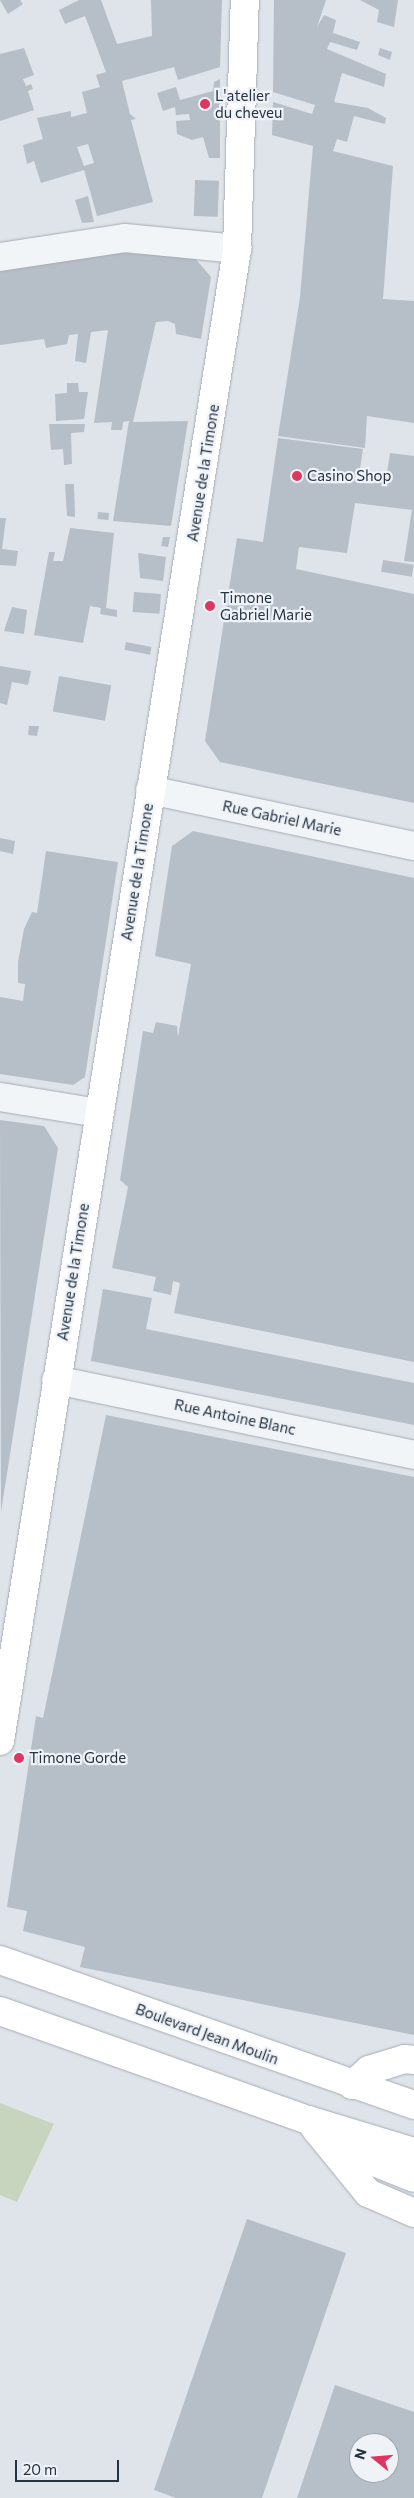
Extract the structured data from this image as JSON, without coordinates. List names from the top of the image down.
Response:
{
  "streets": {
    "main road": ["Avenue de la Timone", "Boulevard Jean Moulin"],
    "street": ["Rue Gabriel Marie", "Rue Antoine Blanc"]
  },
  "crossings": [
    ["Avenue de la Timone", "Rue Gabriel Marie"],
    ["Avenue de la Timone", "Rue Antoine Blanc"]
  ],
  "places": [
    "L'atelier du cheveu",
    "Casino Shop",
    "Timone Gabriel Marie",
    "Timone Gorde"
  ],
  "scale_bar": "20 m",
  "north": "left"
}
